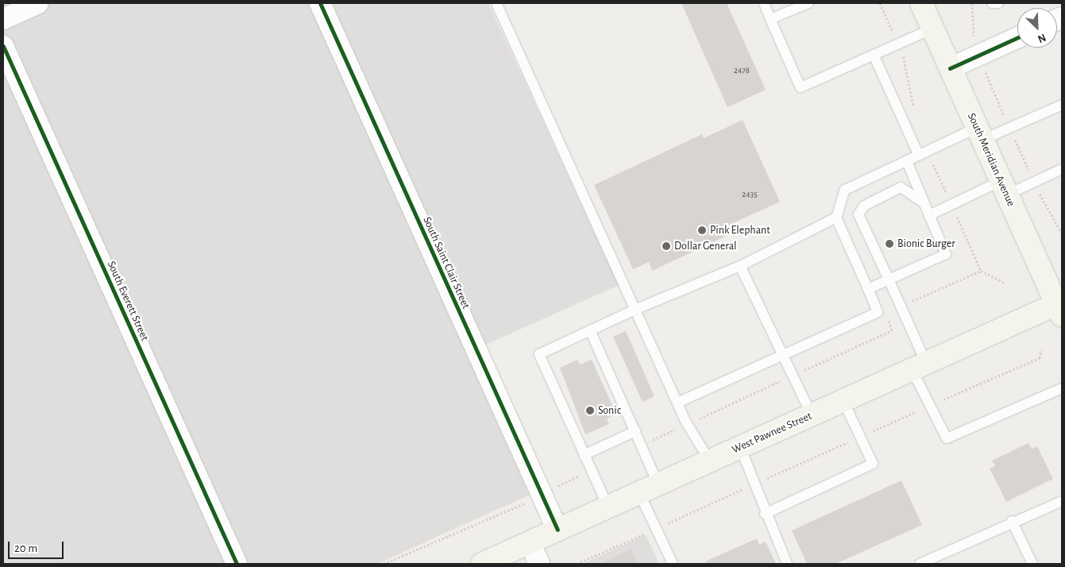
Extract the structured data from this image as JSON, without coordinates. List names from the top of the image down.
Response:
{
  "streets": {
    "main road": ["South Meridian Avenue", "West Pawnee Street"],
    "street": ["South Saint Clair Street", "South Everett Street"]
  },
  "crossings": [
    ["South Meridian Avenue", "West Pawnee Street"],
    ["South Saint Clair Street", "West Pawnee Street"]
  ],
  "places": [
    "Pink Elephant",
    "Bionic Burger",
    "Dollar General",
    "Sonic"
  ],
  "house_numbers": ["2478", "2435"],
  "scale_bar": "20 m",
  "north": "bottom right"
}
